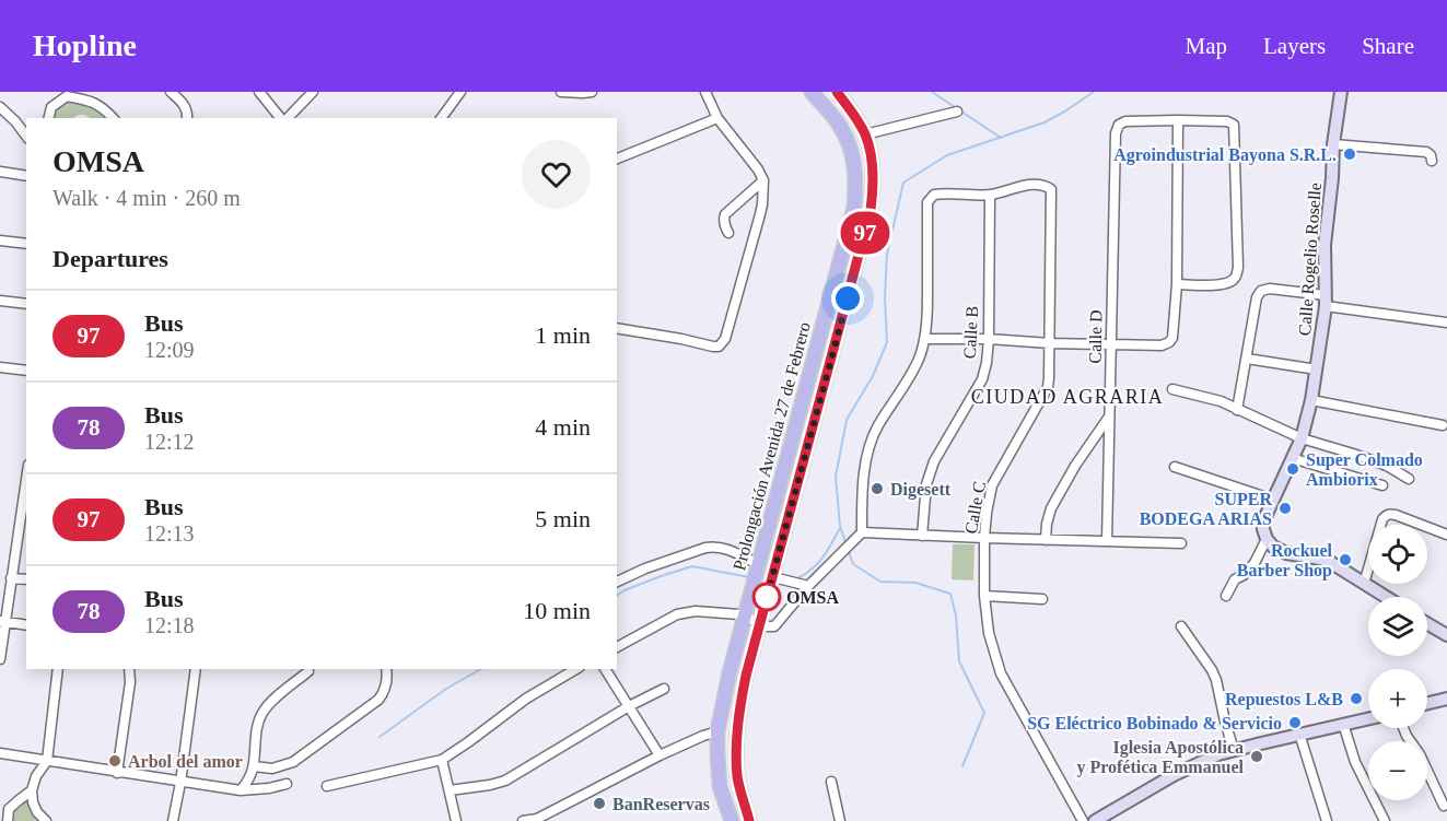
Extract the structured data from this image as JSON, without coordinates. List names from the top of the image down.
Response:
{
  "streets": {
    "main road": ["Prolongación Avenida 27 de Febrero"],
    "street": [
      "Calle Rogelio Roselle",
      "Calle B",
      "Calle D",
      "Calle C"
    ]
  },
  "crossings": [
    ["Calle B", "Calle C"]
  ],
  "districts": ["CIUDAD AGRARIA"],
  "places": [
    "Agroindustrial Bayona S.R.L.",
    "Super Colmado Ambiorix",
    "Digesett",
    "SUPER BODEGA ARIAS",
    "Rockuel Barber Shop",
    "OMSA",
    "Repuestos L&B",
    "SG Eléctrico Bobinado & Servicio",
    "Iglesia Apostólica y Profética Emmanuel",
    "Arbol del amor",
    "BanReservas"
  ],
  "lines": ["bus line 97"],
  "page": {
    "header": "Hopline",
    "nav": ["Map", "Layers", "Share"],
    "on_map": "97",
    "heading": [
      ["OMSA", "Walk · 4 min · 260 m"],
      "Departures"
    ],
    "list": [
      {
        "mark": "97",
        "name": "Bus",
        "note": "12:09",
        "value": "1 min"
      },
      {
        "mark": "78",
        "name": "Bus",
        "note": "12:12",
        "value": "4 min"
      },
      {
        "mark": "97",
        "name": "Bus",
        "note": "12:13",
        "value": "5 min"
      },
      {
        "mark": "78",
        "name": "Bus",
        "note": "12:18",
        "value": "10 min"
      }
    ],
    "map_buttons": ["+", "−"]
  }
}
